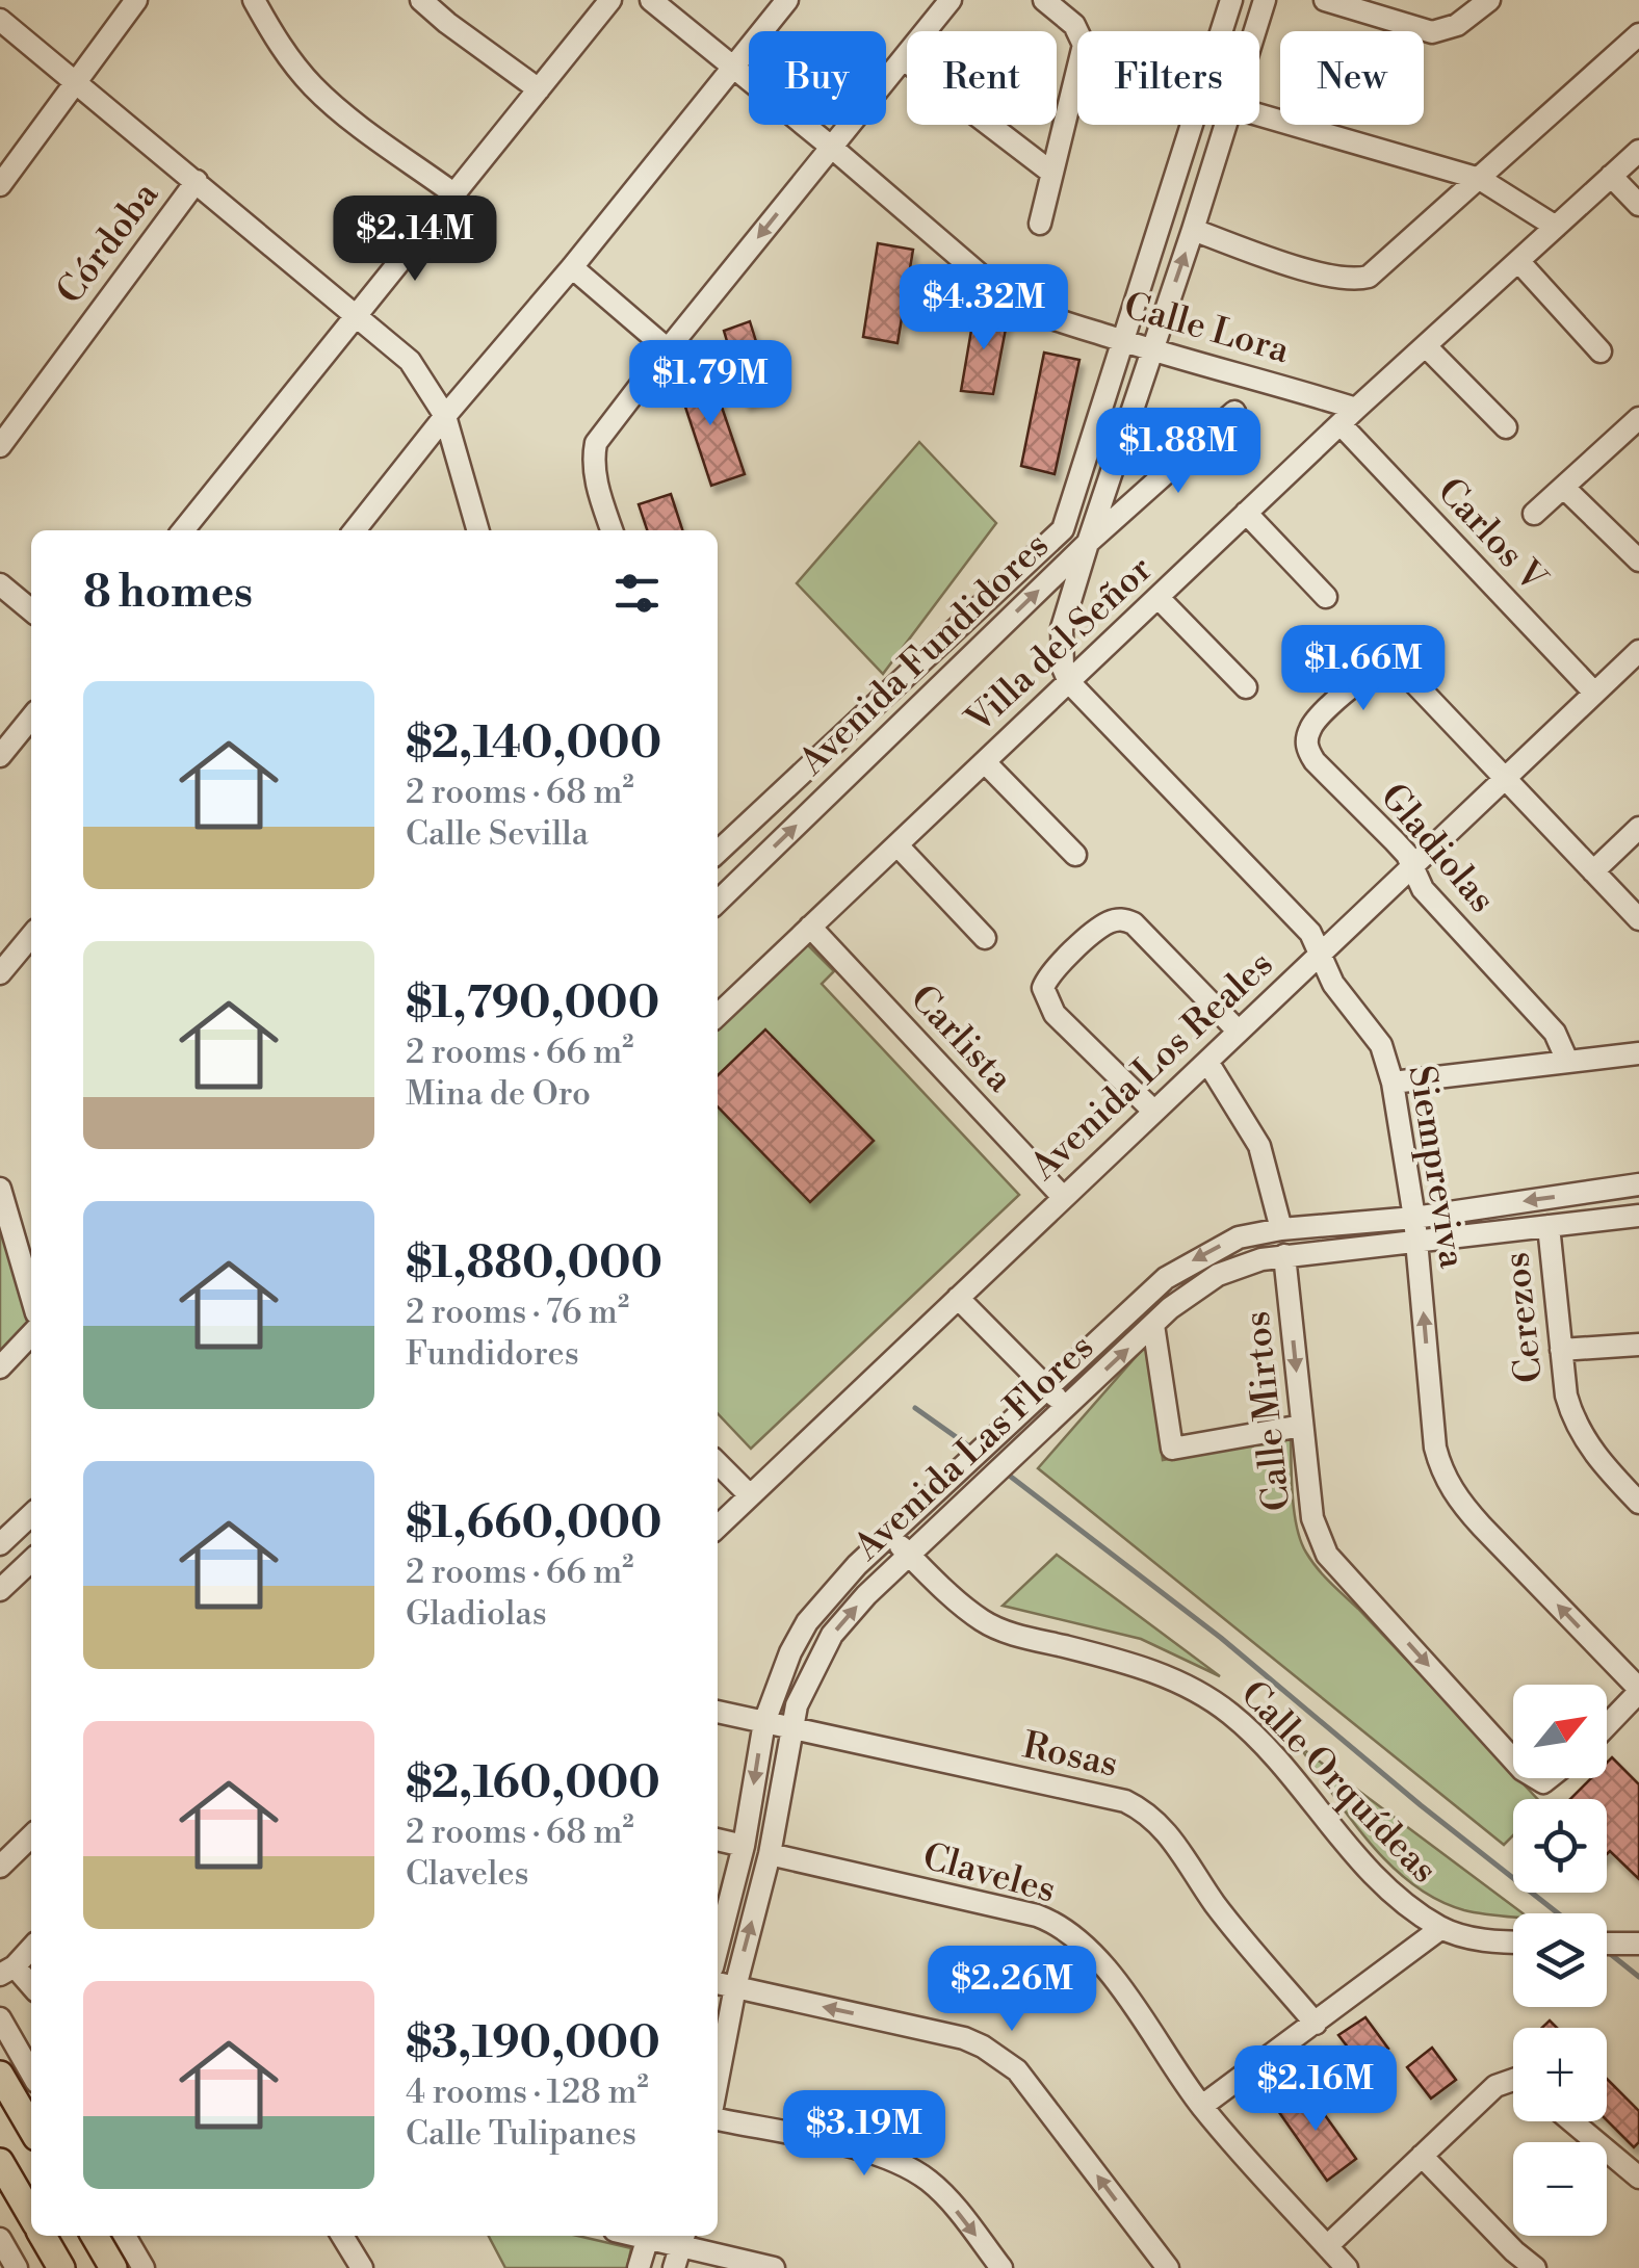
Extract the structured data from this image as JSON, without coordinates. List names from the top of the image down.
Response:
{
  "streets": {
    "street": [
      "Córdoba",
      "Calle Lora",
      "Carlos V",
      "Villa del Señor",
      "Avenida Fundidores",
      "Gladiolas",
      "Carlista",
      "Avenida Los Reales",
      "Siempreviva",
      "Cerezos",
      "Calle Mirtos",
      "Avenida Las Flores",
      "Rosas",
      "Calle Orquídeas",
      "Claveles"
    ]
  },
  "crossings": [
    ["Calle Lora", "Villa del Señor"],
    ["Calle Lora", "Avenida Fundidores"],
    ["Carlos V", "Villa del Señor"],
    ["Carlos V", "Avenida Los Reales"],
    ["Villa del Señor", "Carlista"],
    ["Villa del Señor", "Siempreviva"],
    ["Gladiolas", "Avenida Los Reales"],
    ["Carlista", "Avenida Los Reales"],
    ["Avenida Los Reales", "Siempreviva"],
    ["Siempreviva", "Avenida Las Flores"],
    ["Cerezos", "Avenida Las Flores"],
    ["Calle Mirtos", "Avenida Las Flores"],
    ["Avenida Las Flores", "Rosas"],
    ["Avenida Las Flores", "Calle Orquídeas"],
    ["Avenida Las Flores", "Claveles"]
  ],
  "one_way": ["Siempreviva", "Calle Mirtos"],
  "north": "top right",
  "page": {
    "chip": [
      "Buy",
      "Rent",
      "Filters",
      "New"
    ],
    "price": [
      "$2.14M",
      "$4.32M",
      "$1.79M",
      "$1.88M",
      "$1.66M",
      "$2.26M",
      "$2.16M",
      "$3.19M"
    ],
    "heading": "8 homes",
    "list": [
      {
        "name": "$2,140,000",
        "note": "2 rooms · 68 m² · Calle Sevilla"
      },
      {
        "name": "$1,790,000",
        "note": "2 rooms · 66 m² · Mina de Oro"
      },
      {
        "name": "$1,880,000",
        "note": "2 rooms · 76 m² · Fundidores"
      },
      {
        "name": "$1,660,000",
        "note": "2 rooms · 66 m² · Gladiolas"
      },
      {
        "name": "$2,160,000",
        "note": "2 rooms · 68 m² · Claveles"
      },
      {
        "name": "$3,190,000",
        "note": "4 rooms · 128 m² · Calle Tulipanes"
      }
    ],
    "map_buttons": ["+", "−"]
  }
}
